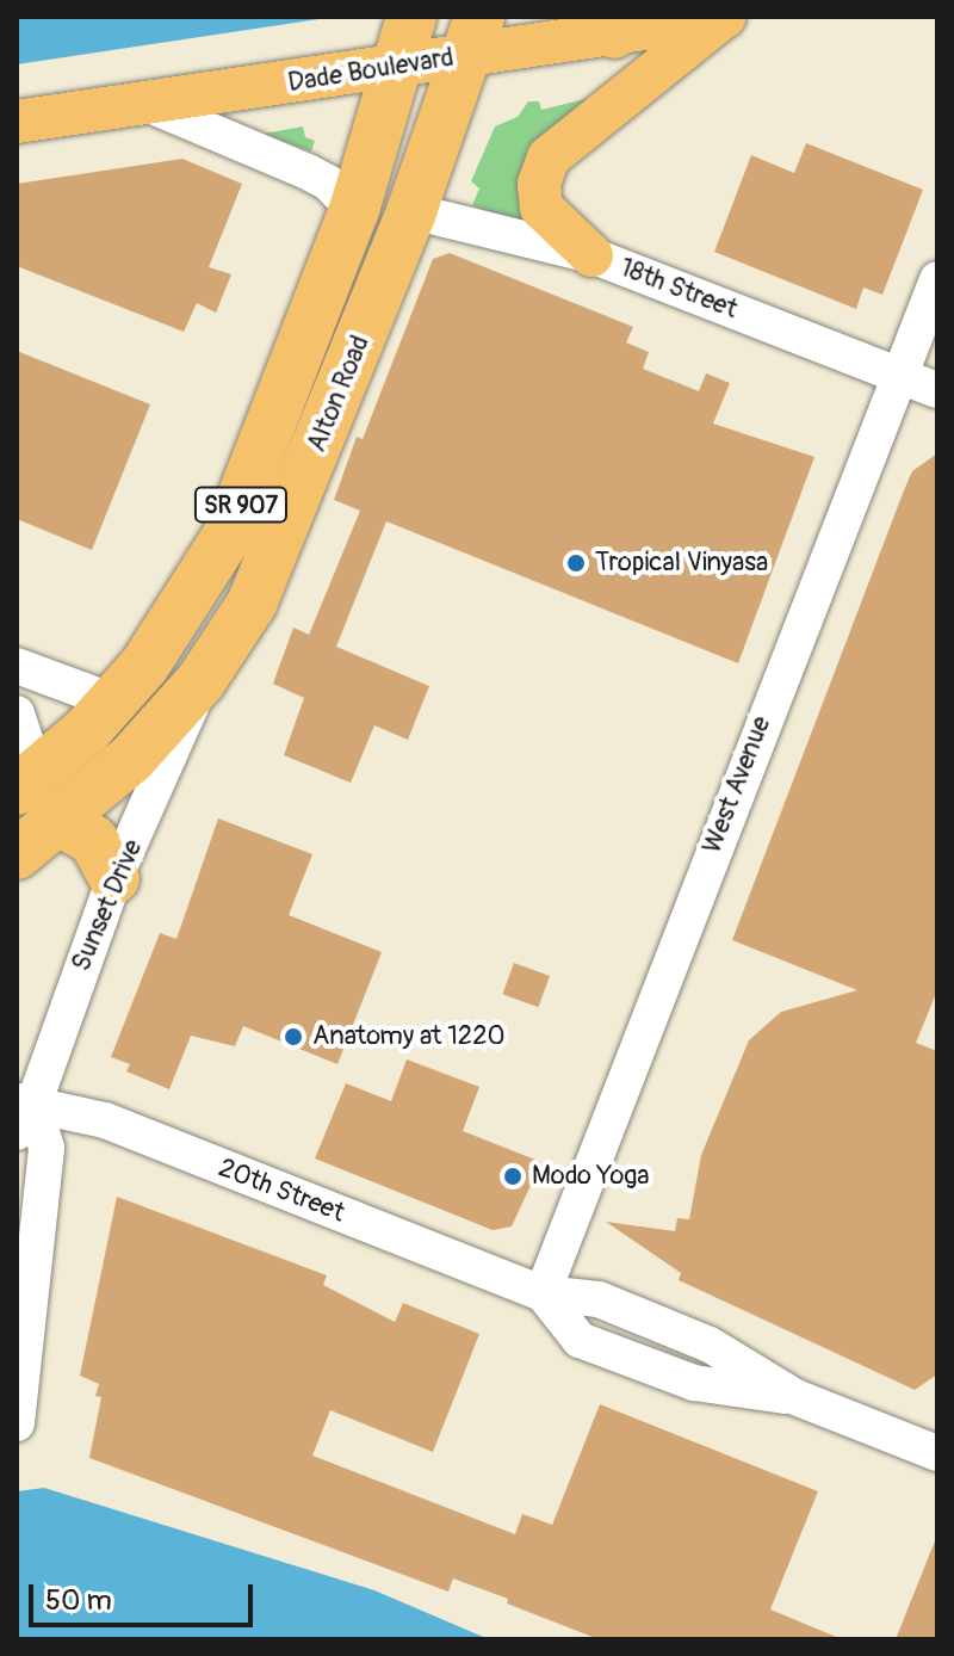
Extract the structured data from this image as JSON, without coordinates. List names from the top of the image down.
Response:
{
  "streets": {
    "highway": ["Alton Road", "SR 907"],
    "main road": ["Dade Boulevard"],
    "street": [
      "18th Street",
      "West Avenue",
      "Sunset Drive",
      "20th Street"
    ]
  },
  "crossings": [
    ["Dade Boulevard", "Alton Road"],
    ["18th Street", "Alton Road"],
    ["18th Street", "West Avenue"],
    ["Alton Road", "Sunset Drive"],
    ["West Avenue", "20th Street"],
    ["Sunset Drive", "20th Street"]
  ],
  "places": ["Tropical Vinyasa", "Anatomy at 1220", "Modo Yoga"],
  "scale_bar": "50 m"
}
